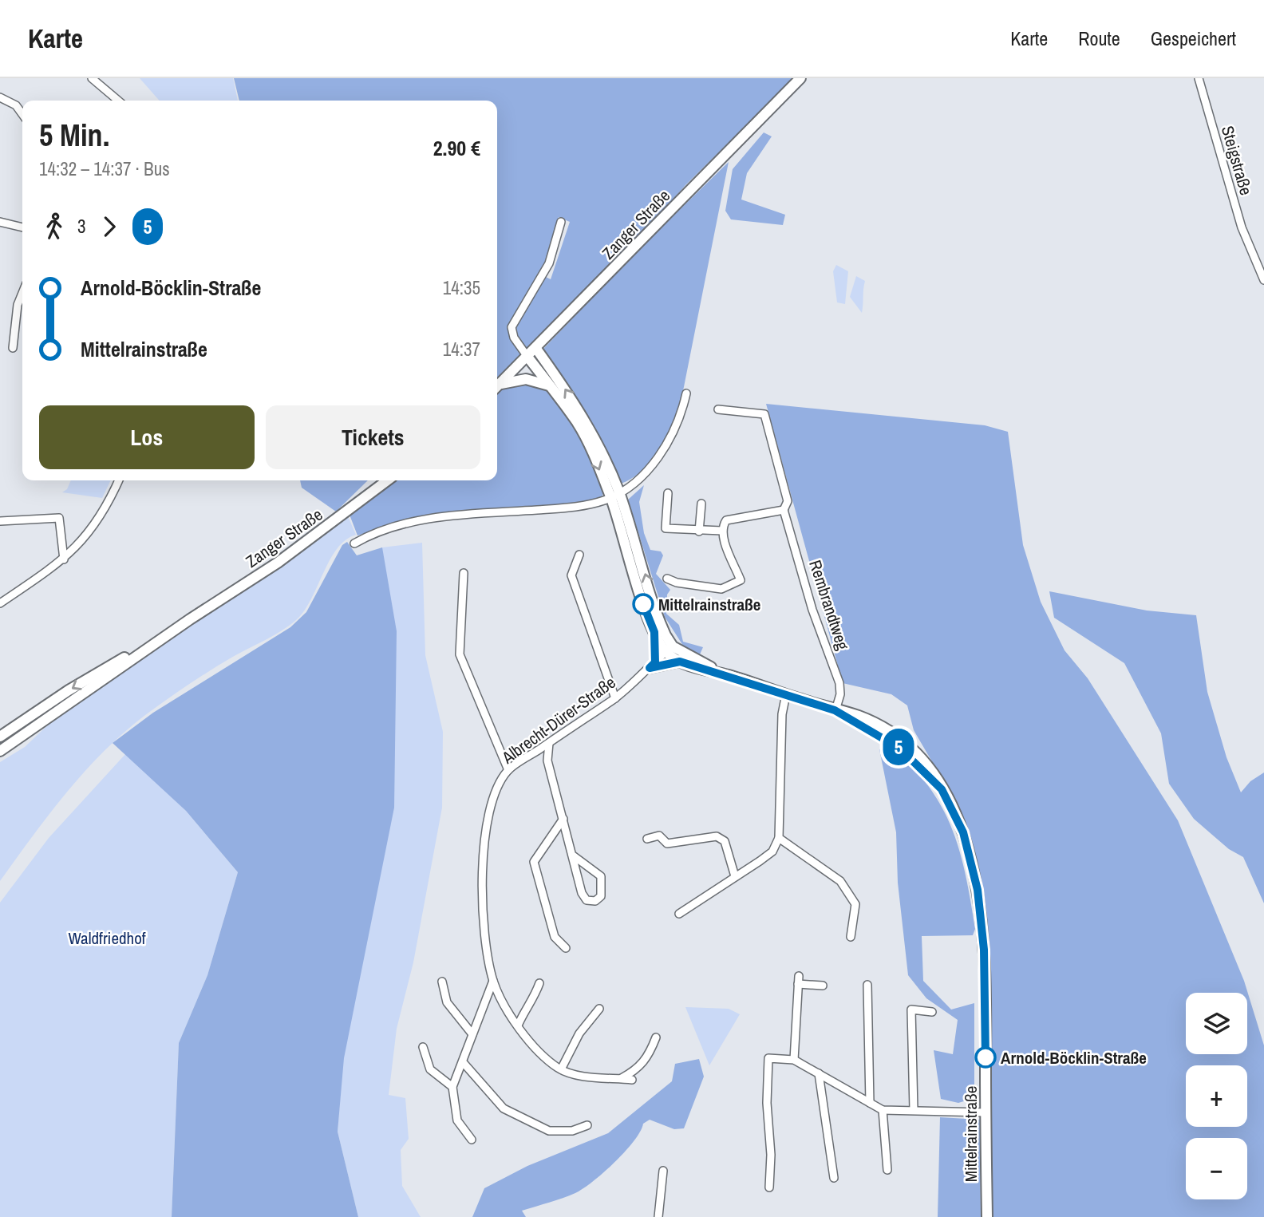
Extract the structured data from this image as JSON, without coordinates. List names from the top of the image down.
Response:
{
  "streets": {
    "street": [
      "Steigstraße",
      "Zanger Straße",
      "Rembrandtweg",
      "Albrecht-Dürer-Straße",
      "Mittelrainstraße"
    ]
  },
  "crossings": [
    ["Zanger Straße", "Mittelrainstraße"],
    ["Rembrandtweg", "Mittelrainstraße"],
    ["Albrecht-Dürer-Straße", "Mittelrainstraße"]
  ],
  "parks": ["Waldfriedhof"],
  "places": ["Mittelrainstraße", "Arnold-Böcklin-Straße"],
  "lines": ["bus line 5"],
  "page": {
    "header": "Karte",
    "nav": ["Karte", "Route", "Gespeichert"],
    "on_map": "5",
    "heading": ["5 Min.", "14:32 – 14:37 · Bus", "2.90 €"],
    "legs": ["3", "5"],
    "list": [
      {
        "name": "Arnold-Böcklin-Straße",
        "value": "14:35"
      },
      {
        "name": "Mittelrainstraße",
        "value": "14:37"
      }
    ],
    "buttons": ["Los", "Tickets"],
    "map_buttons": ["+", "−"]
  }
}
